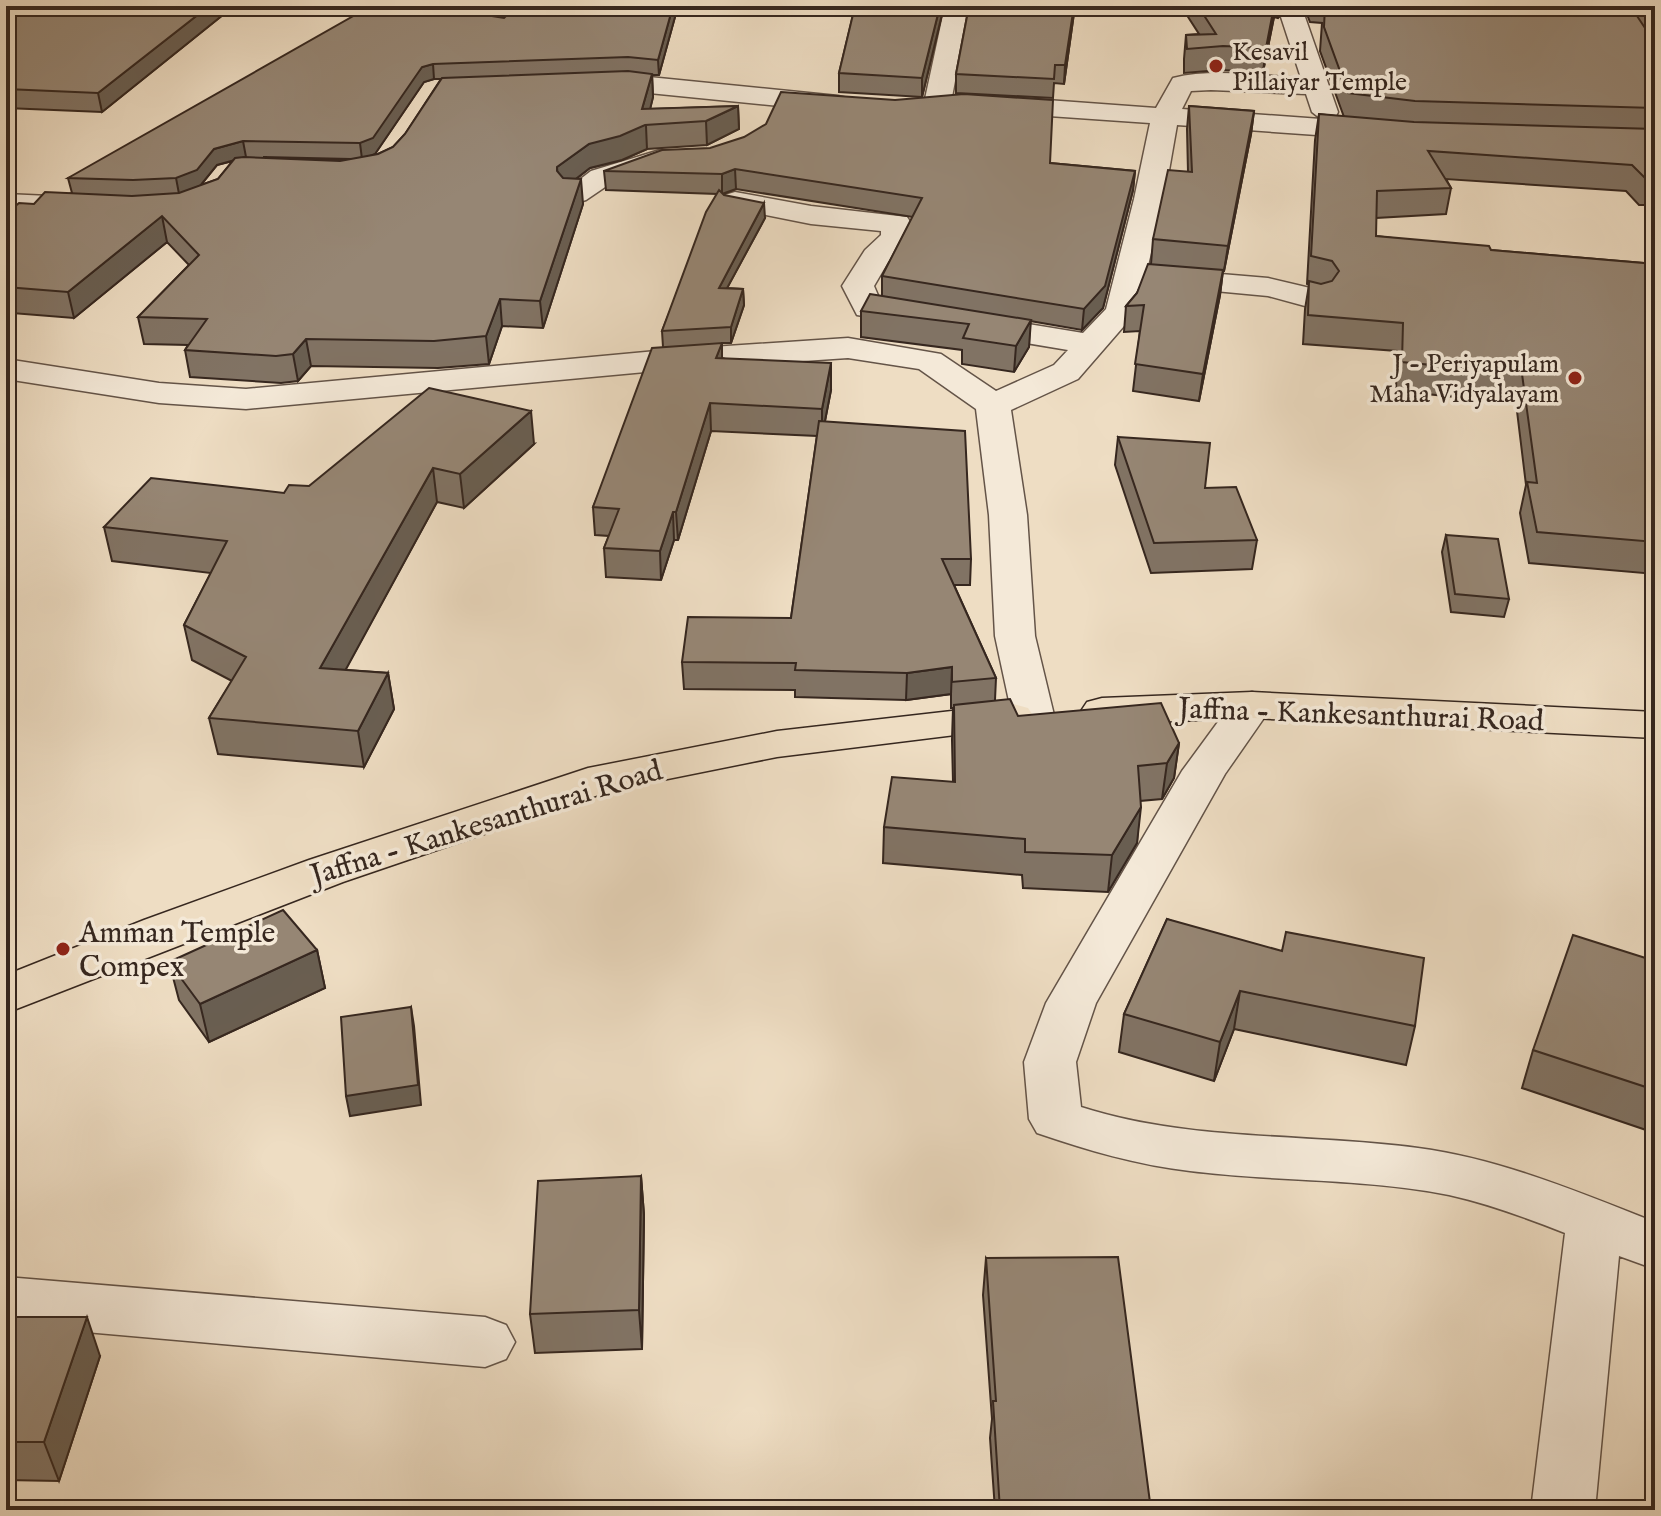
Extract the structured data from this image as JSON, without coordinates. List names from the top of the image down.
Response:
{
  "streets": {
    "main road": ["Jaffna - Kankesanthurai Road"]
  },
  "places": ["Kesavil Pillaiyar Temple", "J - Periyapulam Maha Vidyalayam", "Amman Temple Compex"]
}
